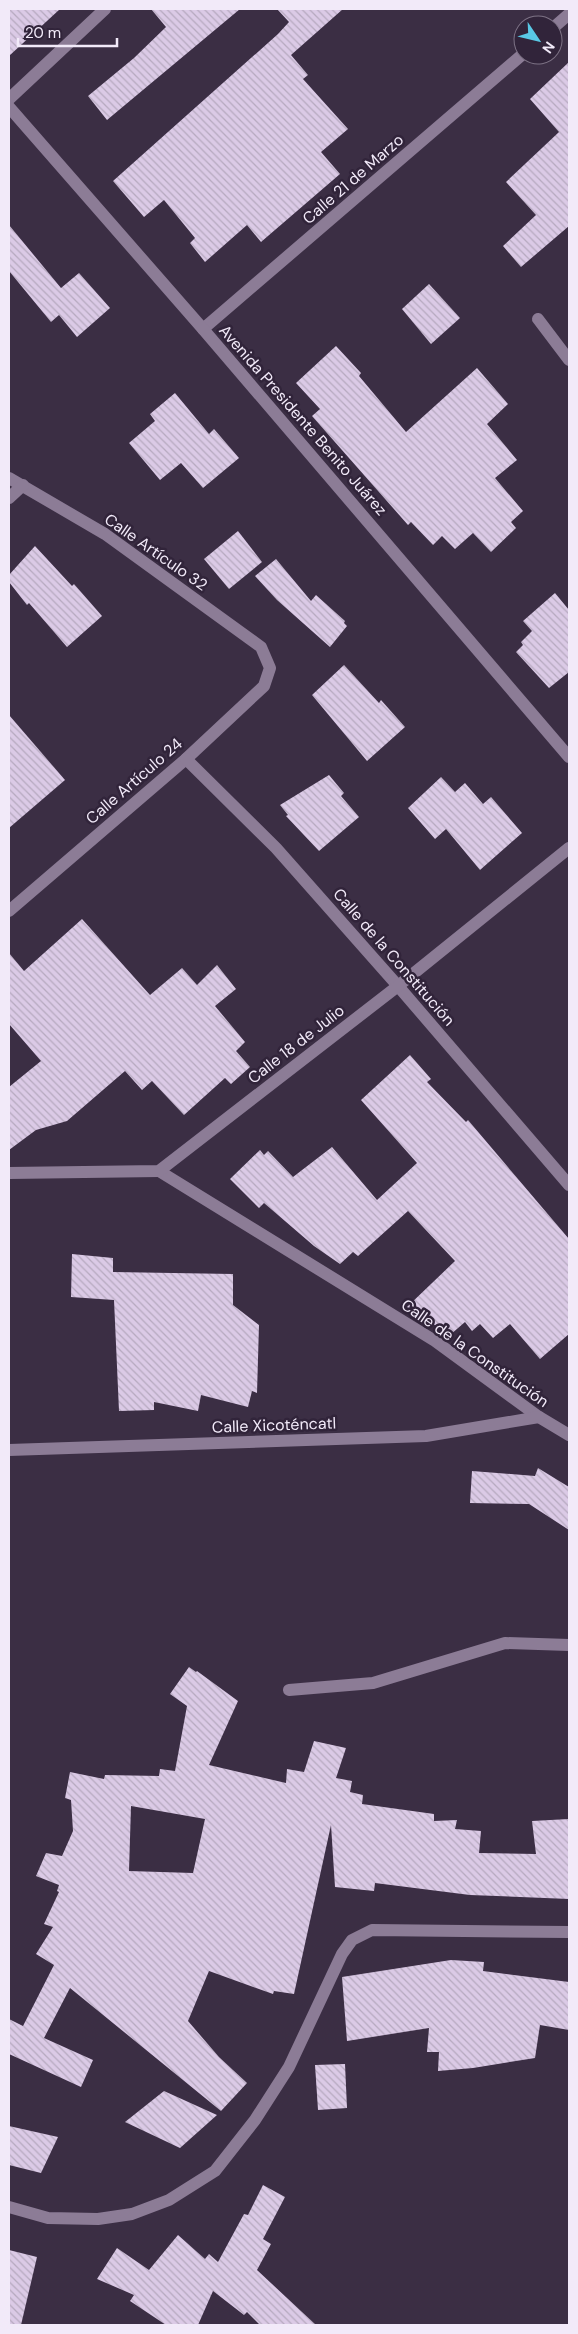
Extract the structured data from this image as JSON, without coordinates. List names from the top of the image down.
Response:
{
  "streets": {
    "street": [
      "Calle 21 de Marzo",
      "Avenida Presidente Benito Juárez",
      "Calle Artículo 32",
      "Calle Artículo 24",
      "Calle de la Constitución",
      "Calle 18 de Julio",
      "Calle Xicoténcatl"
    ]
  },
  "crossings": [
    ["Calle 21 de Marzo", "Avenida Presidente Benito Juárez"],
    ["Calle Artículo 32", "Calle Artículo 24"],
    ["Calle Artículo 24", "Calle de la Constitución"],
    ["Calle de la Constitución", "Calle 18 de Julio"],
    ["Calle de la Constitución", "Calle Xicoténcatl"]
  ],
  "scale_bar": "20 m",
  "north": "bottom right"
}
